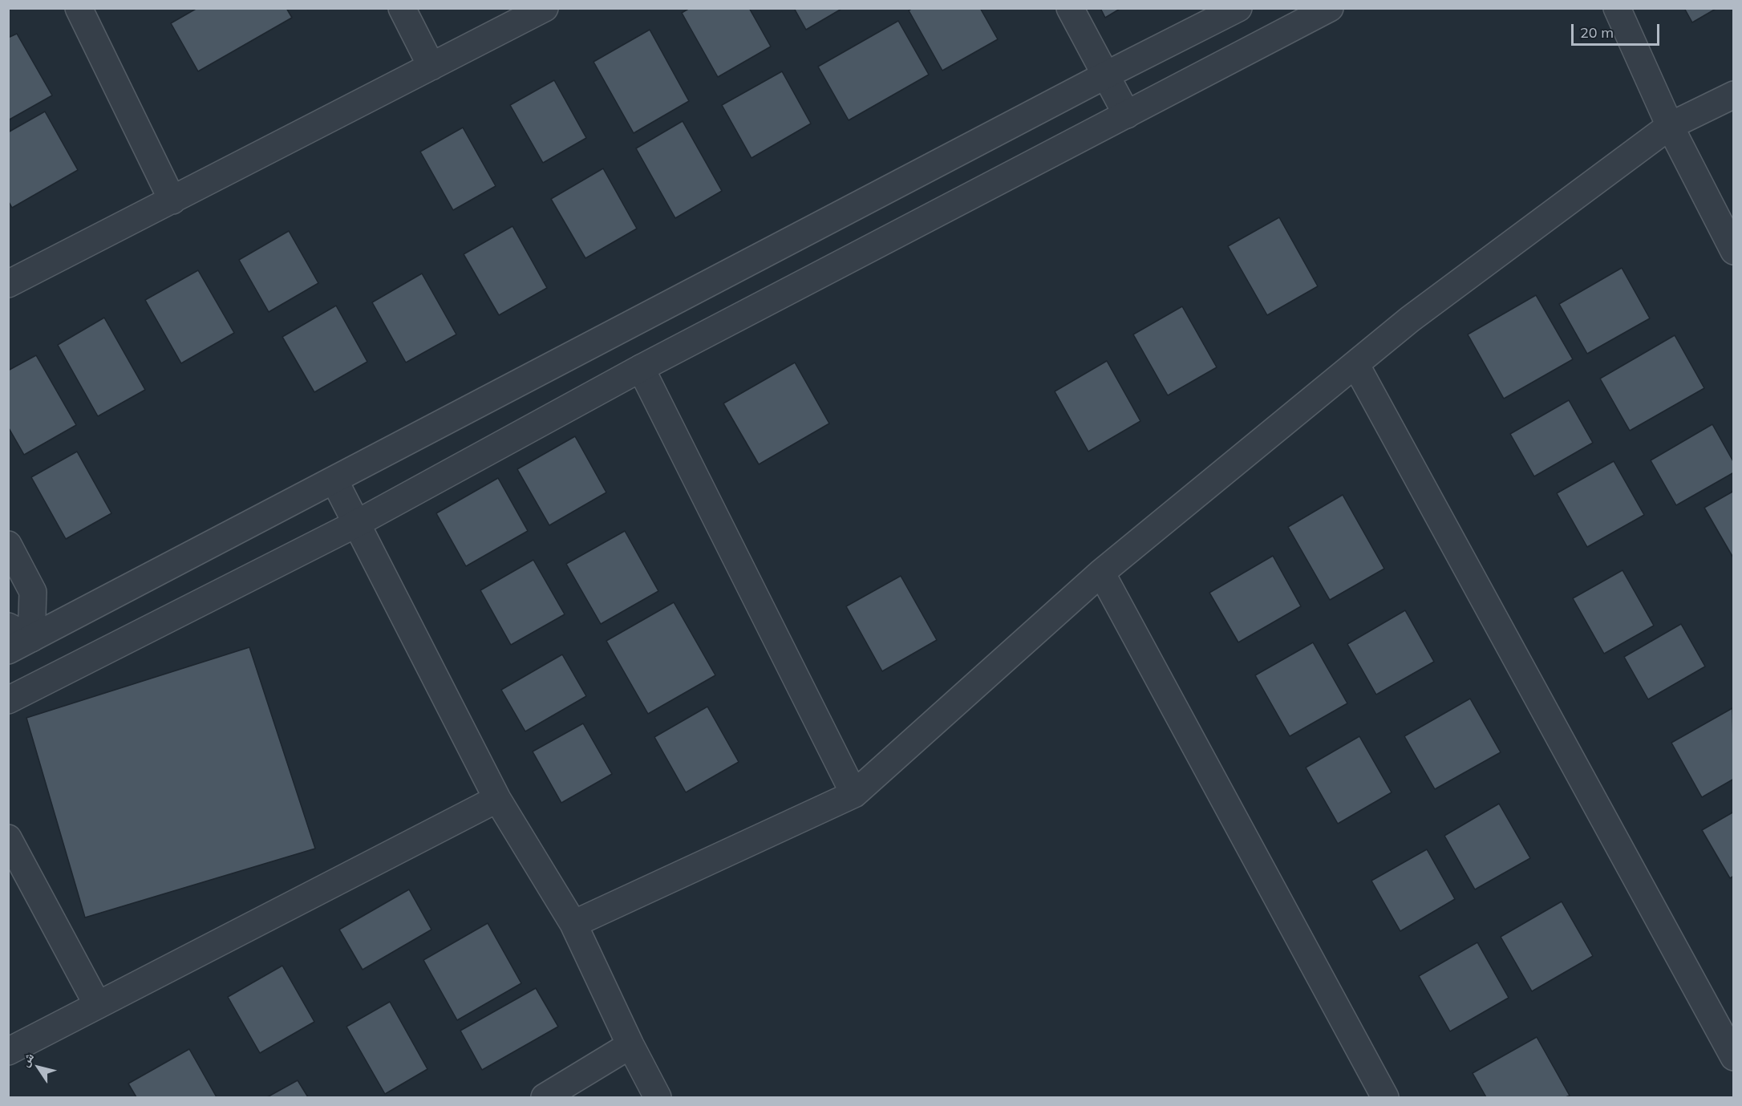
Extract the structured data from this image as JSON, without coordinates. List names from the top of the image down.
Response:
{
  "scale_bar": "20 m",
  "north": "top left"
}
